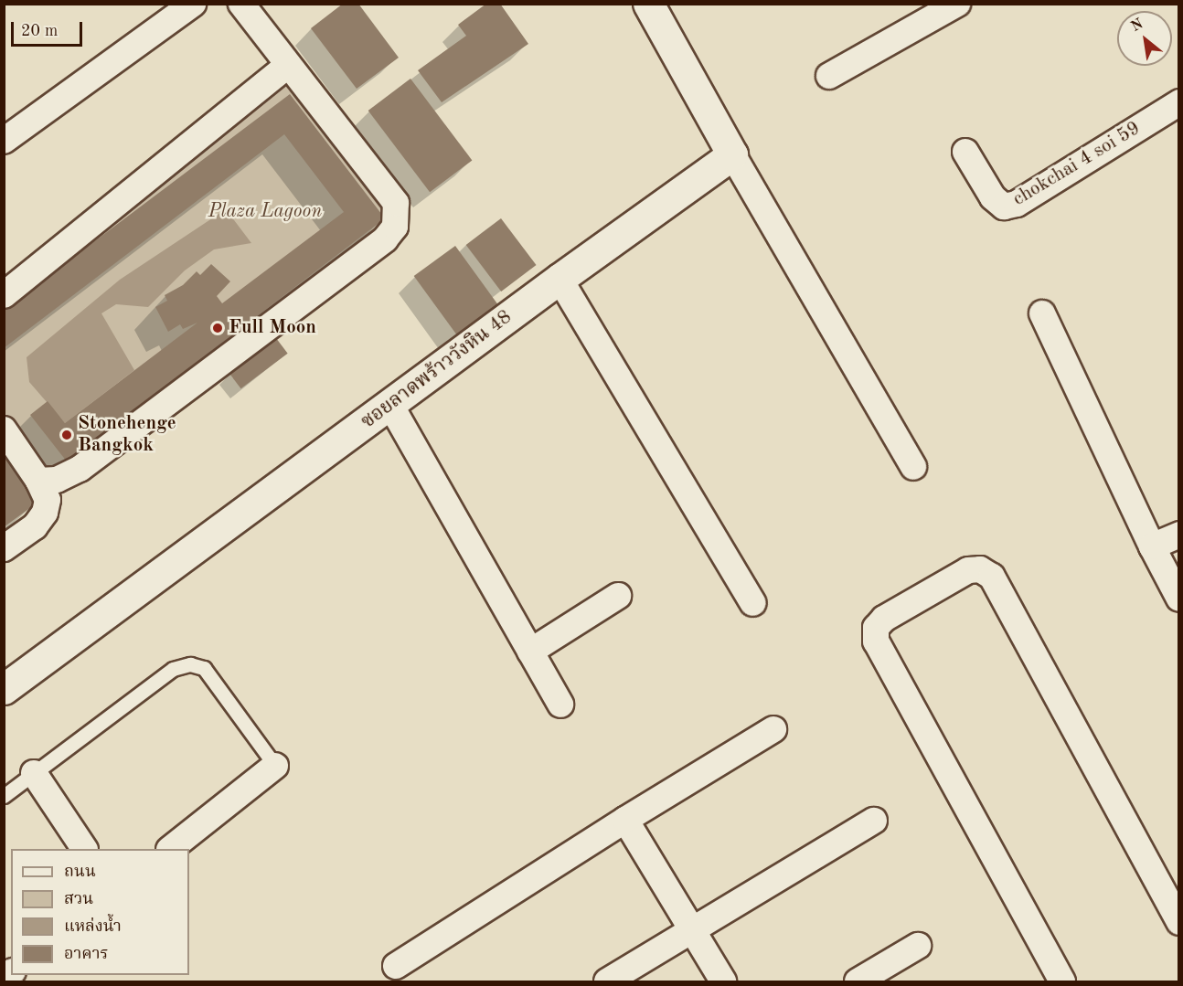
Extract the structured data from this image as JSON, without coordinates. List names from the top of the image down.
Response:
{
  "streets": {
    "street": ["chokchai 4 soi 59", "ซอยลาดพร้าววังหิน 48"]
  },
  "parks": ["Plaza Lagoon"],
  "places": ["Full Moon", "Stonehenge Bangkok"],
  "legend": [
    "ถนน",
    "สวน",
    "แหล่งน้ำ",
    "อาคาร"
  ],
  "scale_bar": "20 m",
  "north": "top left"
}
